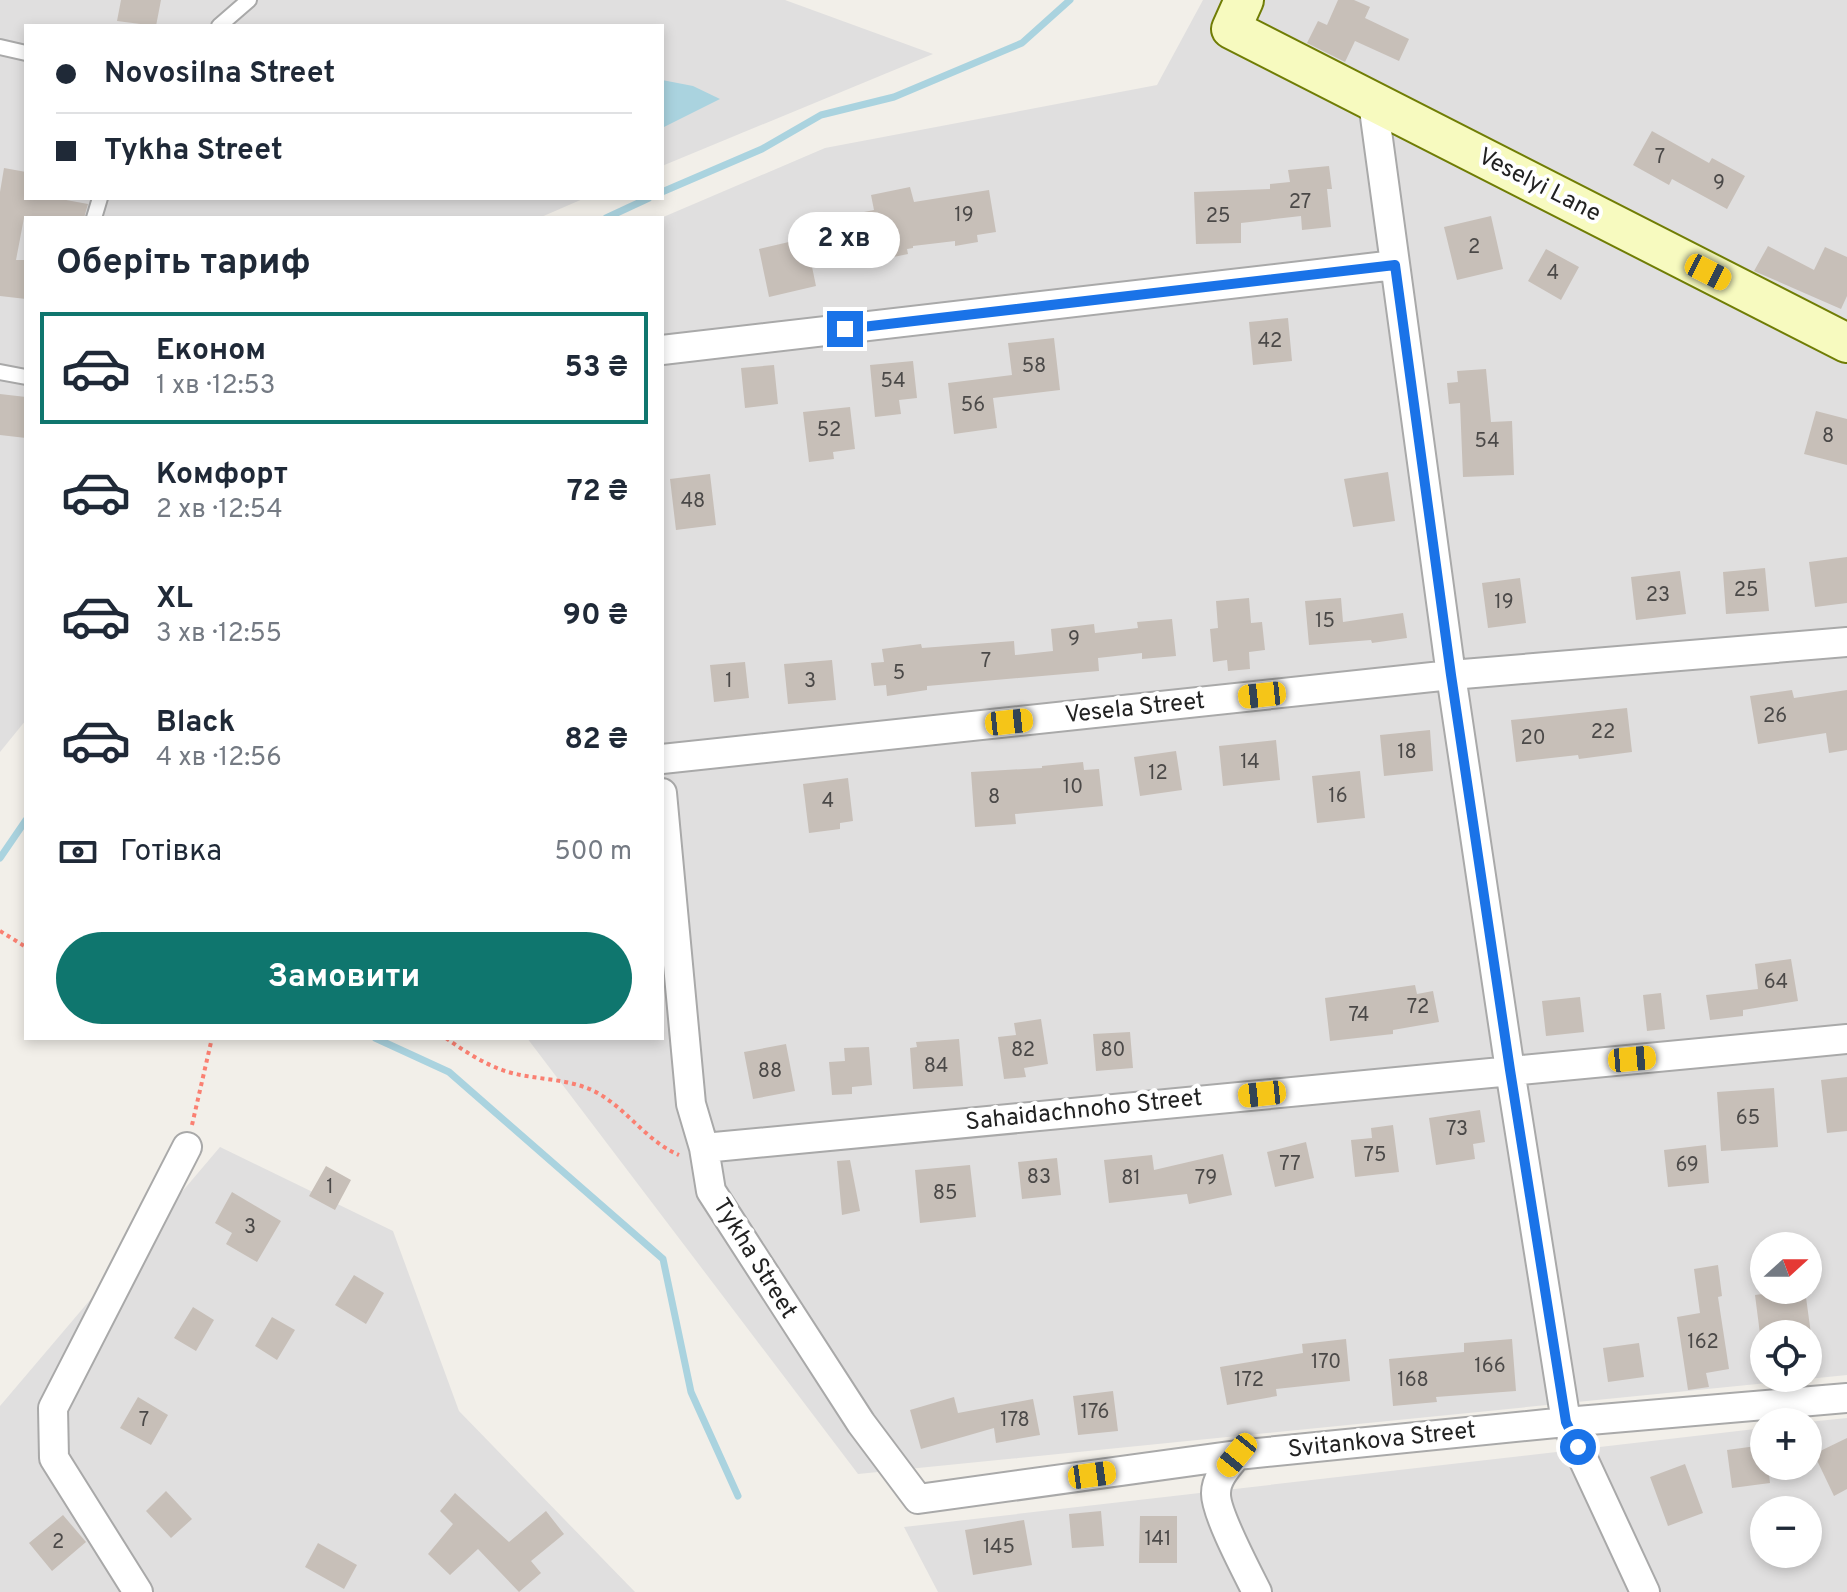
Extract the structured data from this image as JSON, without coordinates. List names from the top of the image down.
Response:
{
  "streets": {
    "street": [
      "Veselyi Lane",
      "Vesela Street",
      "Sahaidachnoho Street",
      "Tykha Street",
      "Svitankova Street"
    ]
  },
  "crossings": [
    ["Sahaidachnoho Street", "Tykha Street"],
    ["Tykha Street", "Svitankova Street"]
  ],
  "house_numbers": [
    "7",
    "9",
    "27",
    "19",
    "25",
    "2",
    "4",
    "42",
    "58",
    "54",
    "56",
    "52",
    "8",
    "54",
    "48",
    "25",
    "23",
    "19",
    "15",
    "9",
    "7",
    "5",
    "1",
    "3",
    "26",
    "22",
    "20",
    "18",
    "14",
    "12",
    "10",
    "16",
    "8",
    "4",
    "64",
    "72",
    "74",
    "82",
    "80",
    "84",
    "88",
    "65",
    "73",
    "75",
    "77",
    "69",
    "83",
    "81",
    "79",
    "1",
    "85",
    "3",
    "162",
    "170",
    "166",
    "172",
    "168",
    "176",
    "7",
    "178",
    "141",
    "2",
    "145"
  ],
  "north": "right",
  "page": {
    "banner": ["Novosilna Street", "Tykha Street"],
    "bubble": "2 хв",
    "heading": "Оберіть тариф",
    "list": [
      {
        "name": "Економ",
        "note": "1 хв · 12:53",
        "value": "53 ₴"
      },
      {
        "name": "Комфорт",
        "note": "2 хв · 12:54",
        "value": "72 ₴"
      },
      {
        "name": "XL",
        "note": "3 хв · 12:55",
        "value": "90 ₴"
      },
      {
        "name": "Black",
        "note": "4 хв · 12:56",
        "value": "82 ₴"
      }
    ],
    "pay": ["Готівка", "500 m"],
    "buttons": "Замовити",
    "map_buttons": ["+", "−"]
  }
}
